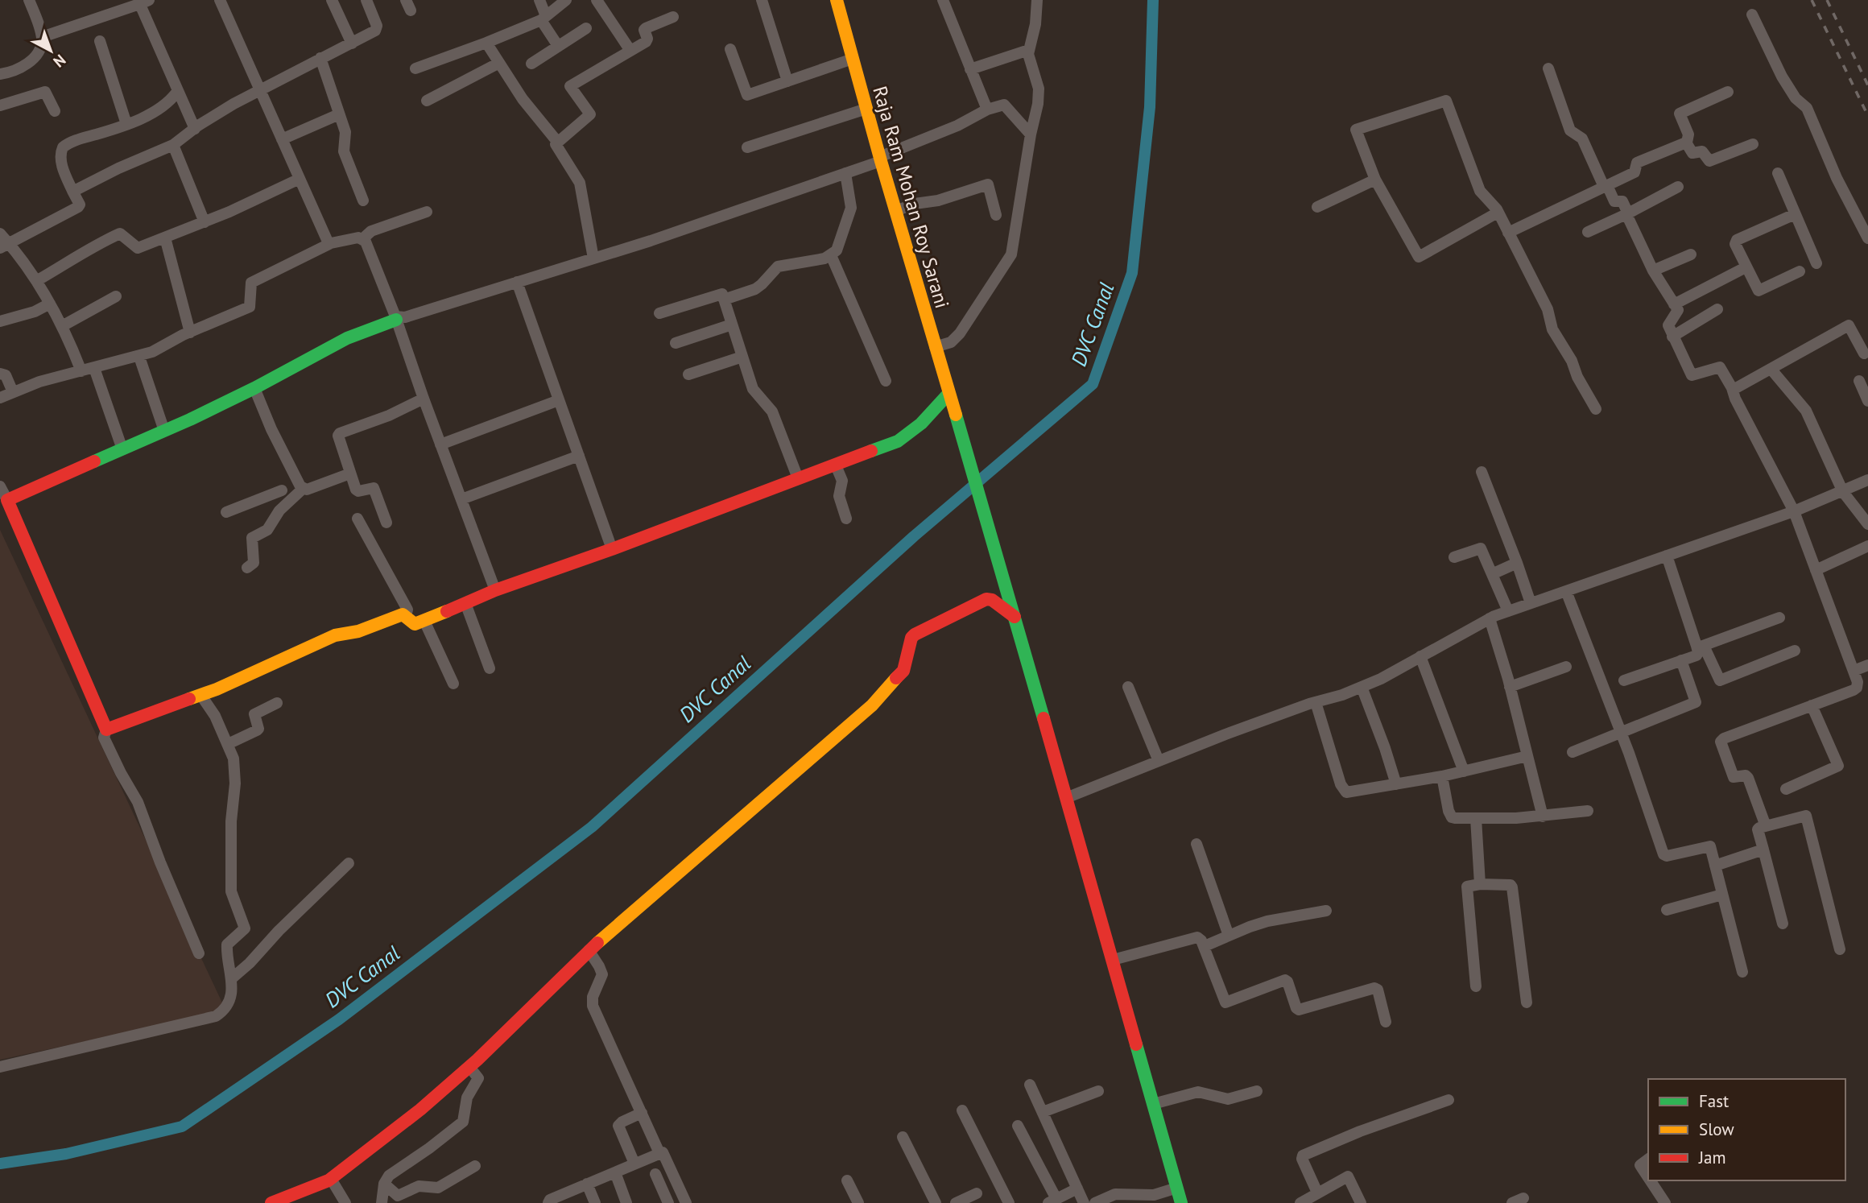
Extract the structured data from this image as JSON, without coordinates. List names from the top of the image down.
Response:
{
  "streets": {
    "street": ["Raja Ram Mohan Roy Sarani"]
  },
  "water": ["DVC Canal"],
  "legend": ["Fast", "Slow", "Jam"],
  "north": "bottom right"
}
